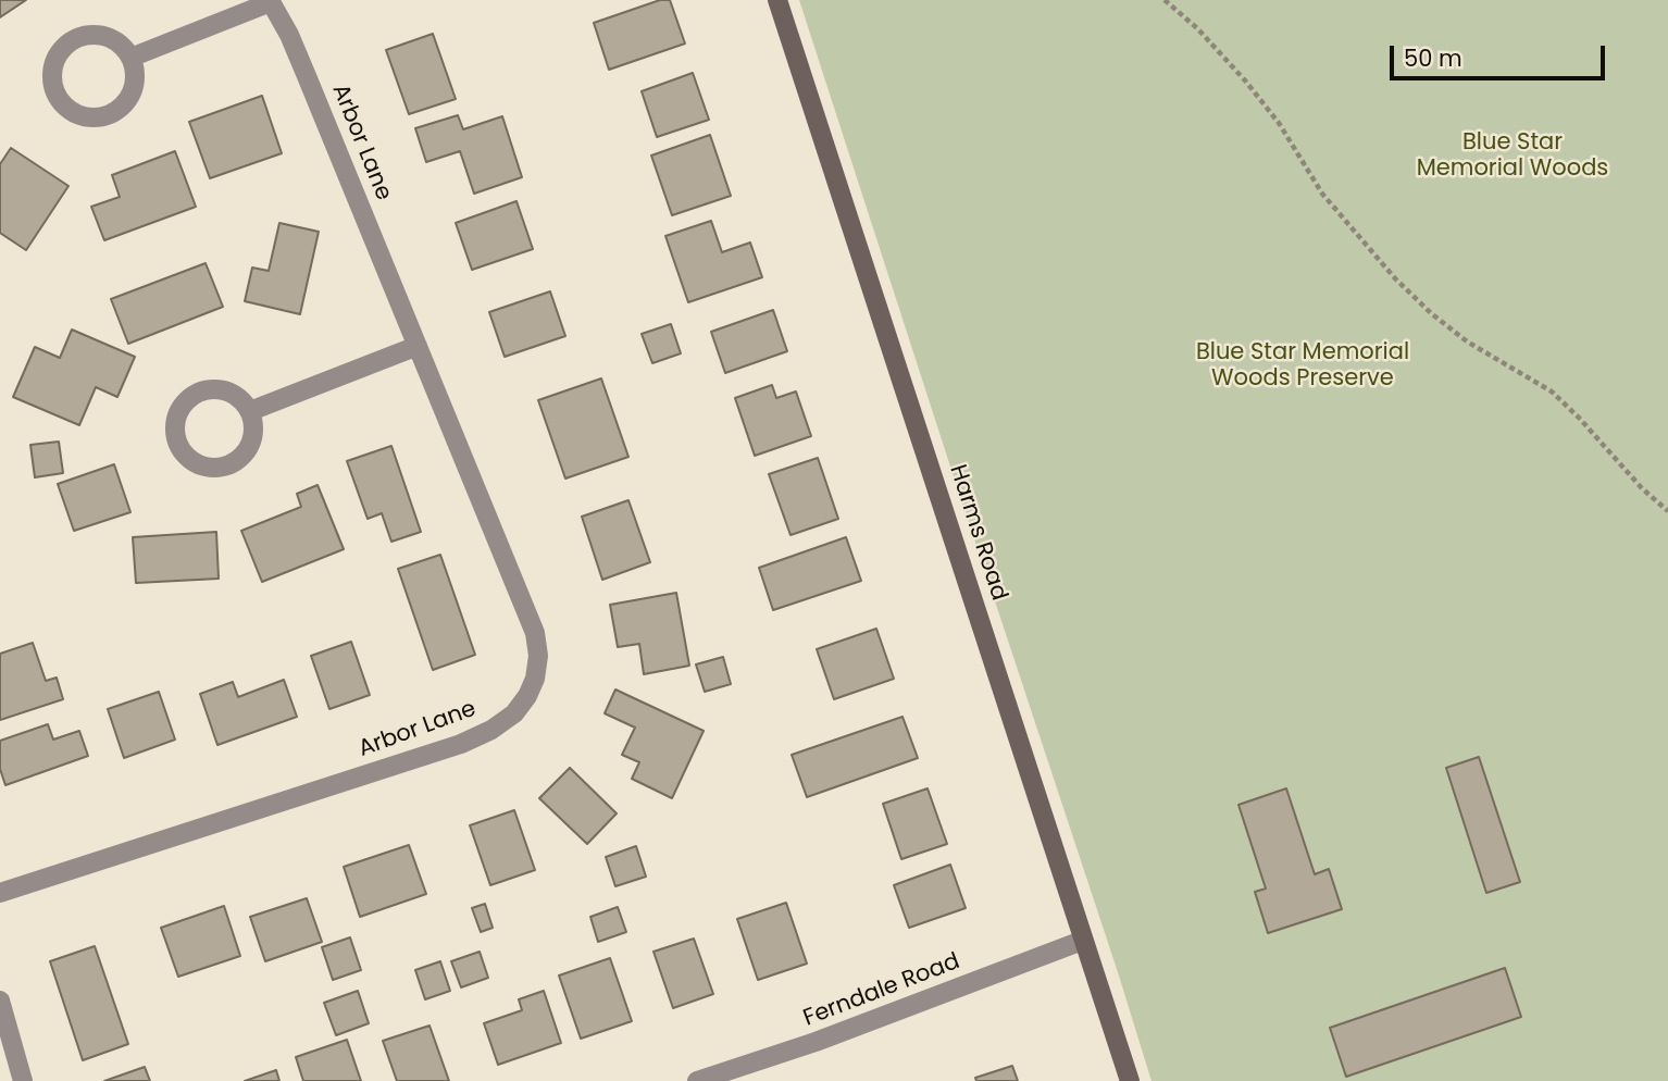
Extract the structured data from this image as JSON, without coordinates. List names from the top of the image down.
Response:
{
  "streets": {
    "main road": ["Harms Road"],
    "street": ["Arbor Lane", "Ferndale Road"]
  },
  "crossings": [
    ["Harms Road", "Ferndale Road"]
  ],
  "parks": ["Blue Star Memorial Woods", "Blue Star Memorial Woods Preserve"],
  "scale_bar": "50 m"
}
